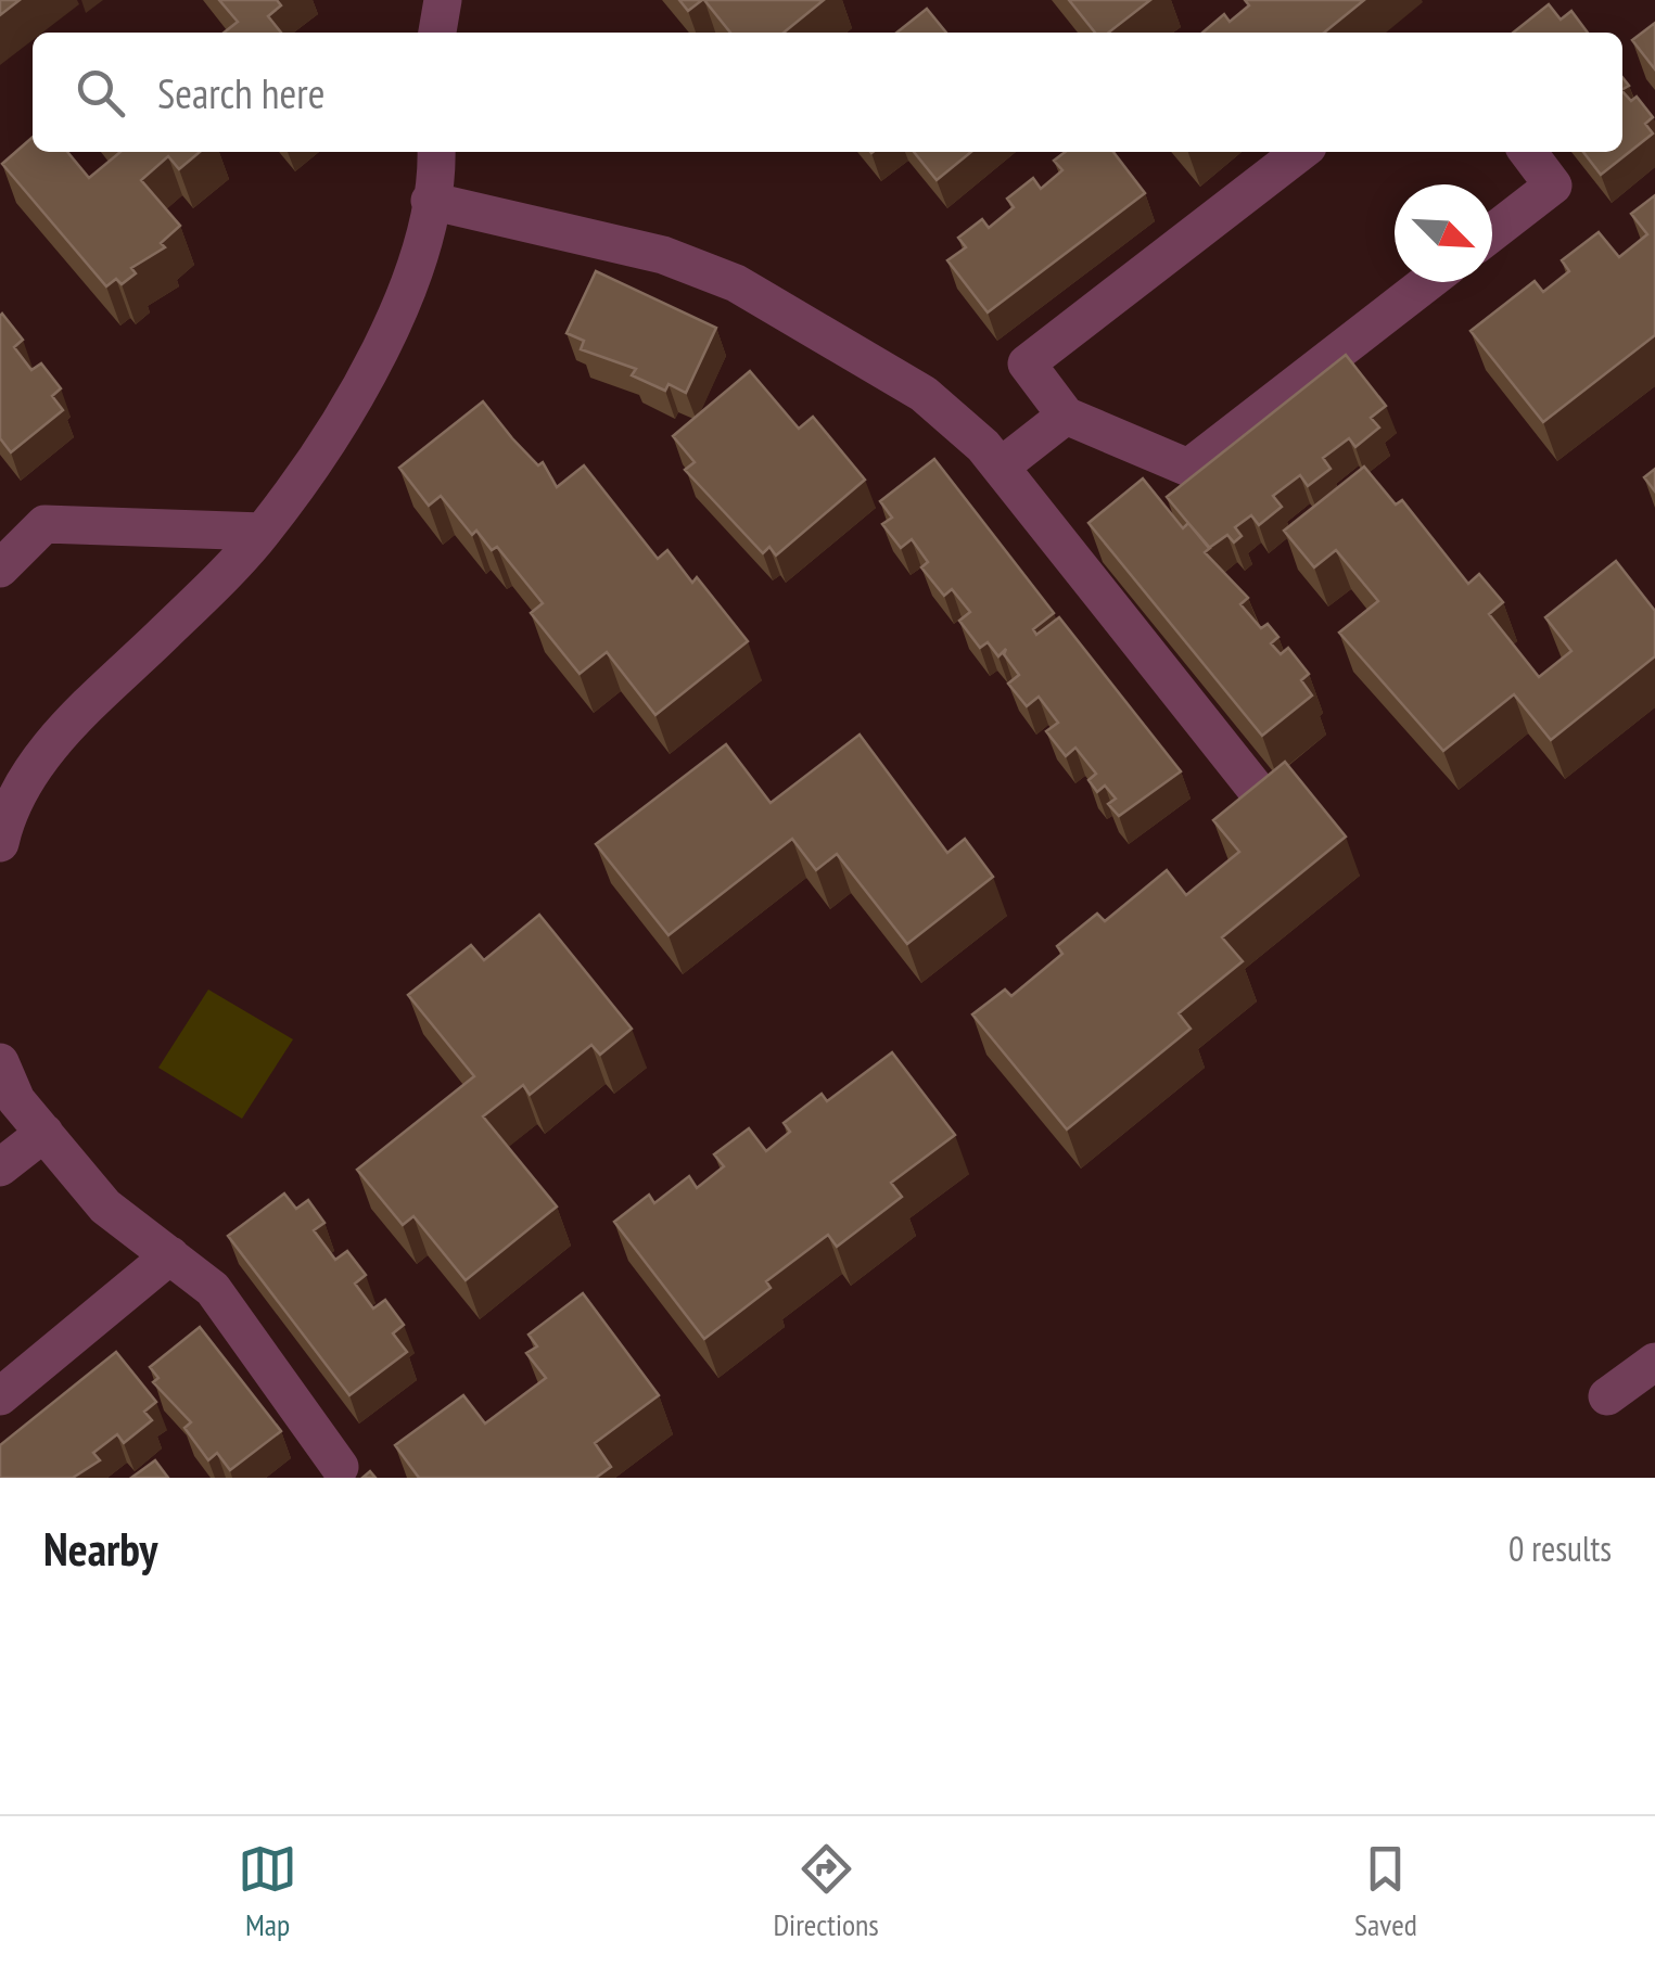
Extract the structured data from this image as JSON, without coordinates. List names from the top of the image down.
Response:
{
  "north": "bottom right",
  "page": {
    "search": "Search here",
    "heading": ["Nearby", "0 results"],
    "nav": ["Map", "Directions", "Saved"]
  }
}
